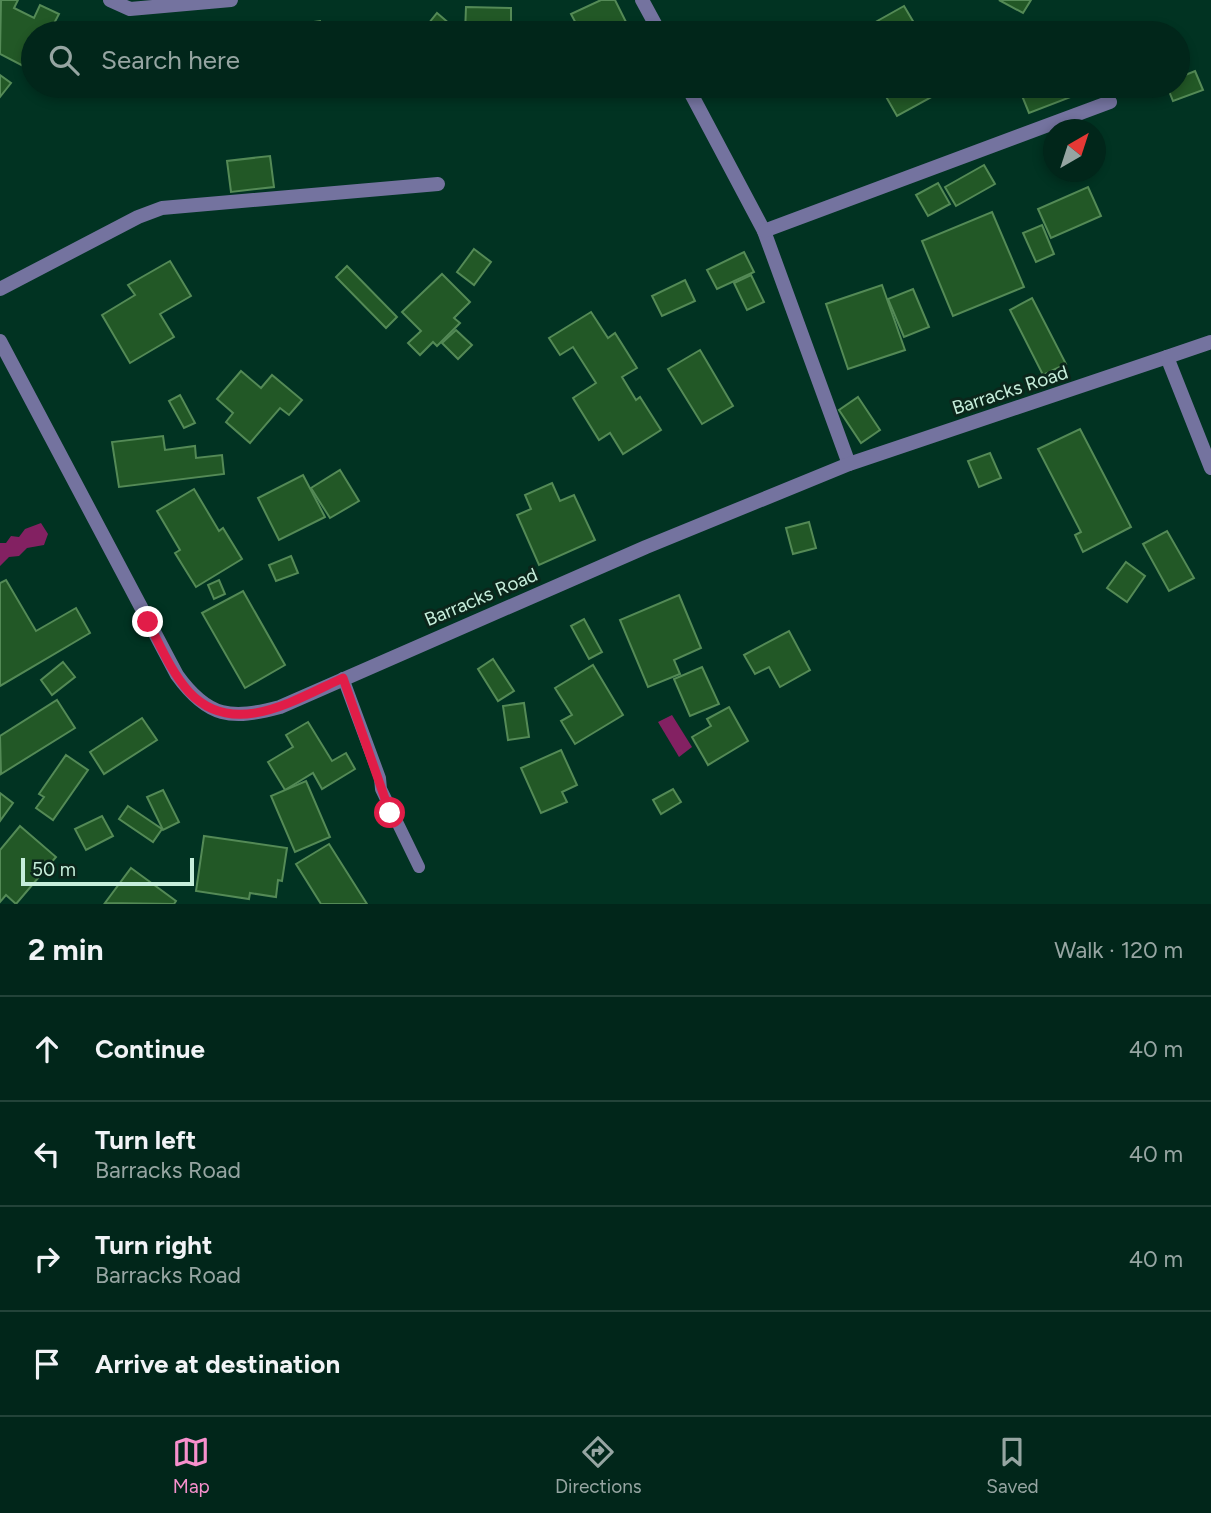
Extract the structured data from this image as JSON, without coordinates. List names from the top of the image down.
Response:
{
  "streets": {
    "street": ["Barracks Road"]
  },
  "scale_bar": "50 m",
  "north": "top right",
  "page": {
    "search": "Search here",
    "scale": "50 m",
    "heading": ["2 min", "Walk · 120 m"],
    "list": [
      ["Continue", "40 m"],
      ["Turn left", "Barracks Road", "40 m"],
      ["Turn right", "Barracks Road", "40 m"],
      "Arrive at destination"
    ],
    "nav": ["Map", "Directions", "Saved"]
  }
}
